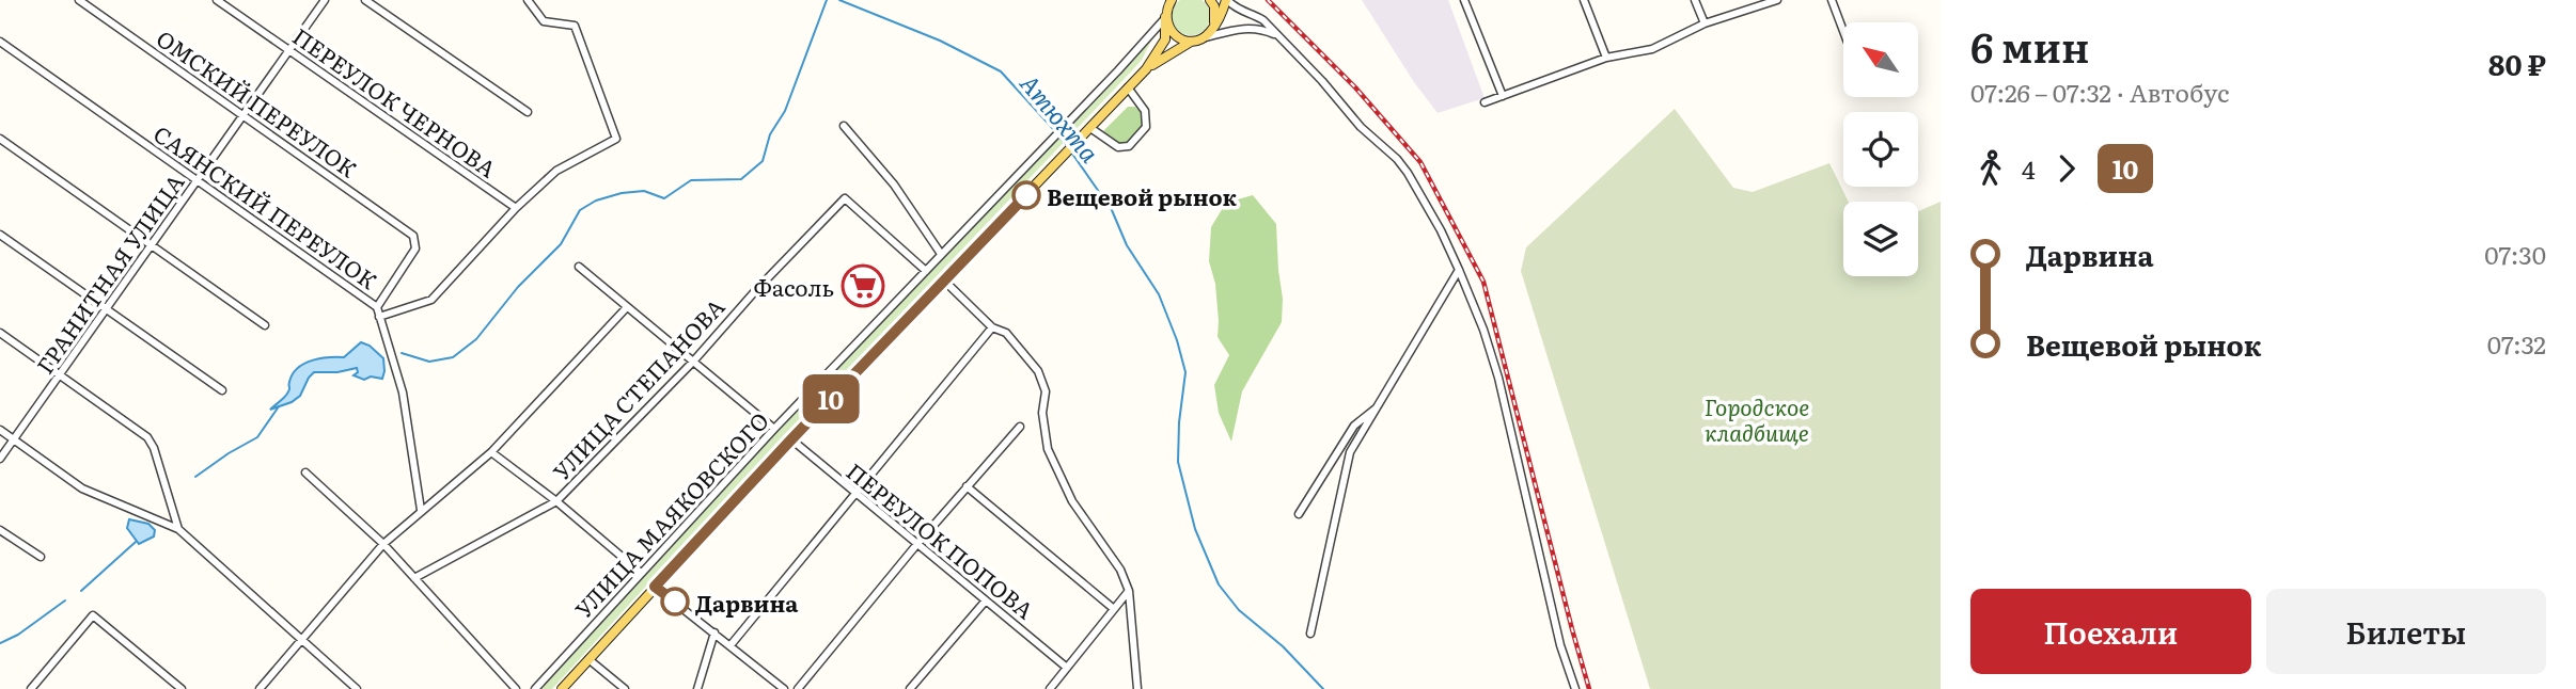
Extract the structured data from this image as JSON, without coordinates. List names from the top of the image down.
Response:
{
  "streets": {
    "main road": ["УЛИЦА МАЯКОВСКОГО"],
    "street": [
      "ПЕРЕУЛОК ЧЕРНОВА",
      "ОМСКИЙ ПЕРЕУЛОК",
      "САЯНСКИЙ ПЕРЕУЛОК",
      "ГРАНИТНАЯ УЛИЦА",
      "УЛИЦА СТЕПАНОВА",
      "ПЕРЕУЛОК ПОПОВА"
    ]
  },
  "crossings": [
    ["ПЕРЕУЛОК ЧЕРНОВА", "ГРАНИТНАЯ УЛИЦА"],
    ["ОМСКИЙ ПЕРЕУЛОК", "САЯНСКИЙ ПЕРЕУЛОК"],
    ["ОМСКИЙ ПЕРЕУЛОК", "ГРАНИТНАЯ УЛИЦА"],
    ["САЯНСКИЙ ПЕРЕУЛОК", "ГРАНИТНАЯ УЛИЦА"],
    ["УЛИЦА СТЕПАНОВА", "УЛИЦА МАЯКОВСКОГО"],
    ["УЛИЦА МАЯКОВСКОГО", "ПЕРЕУЛОК ПОПОВА"]
  ],
  "water": ["Атюхта"],
  "parks": ["Городское кладбище"],
  "places": {
    "other": ["Вещевой рынок", "Дарвина"],
    "supermarket": ["Фасоль"]
  },
  "lines": ["bus line 10"],
  "north": "top left",
  "page": {
    "on_map": "10",
    "heading": ["6 мин", "07:26 – 07:32 · Автобус", "80 ₽"],
    "legs": ["4", "10"],
    "list": [
      {
        "name": "Дарвина",
        "value": "07:30"
      },
      {
        "name": "Вещевой рынок",
        "value": "07:32"
      }
    ],
    "buttons": ["Поехали", "Билеты"]
  }
}
